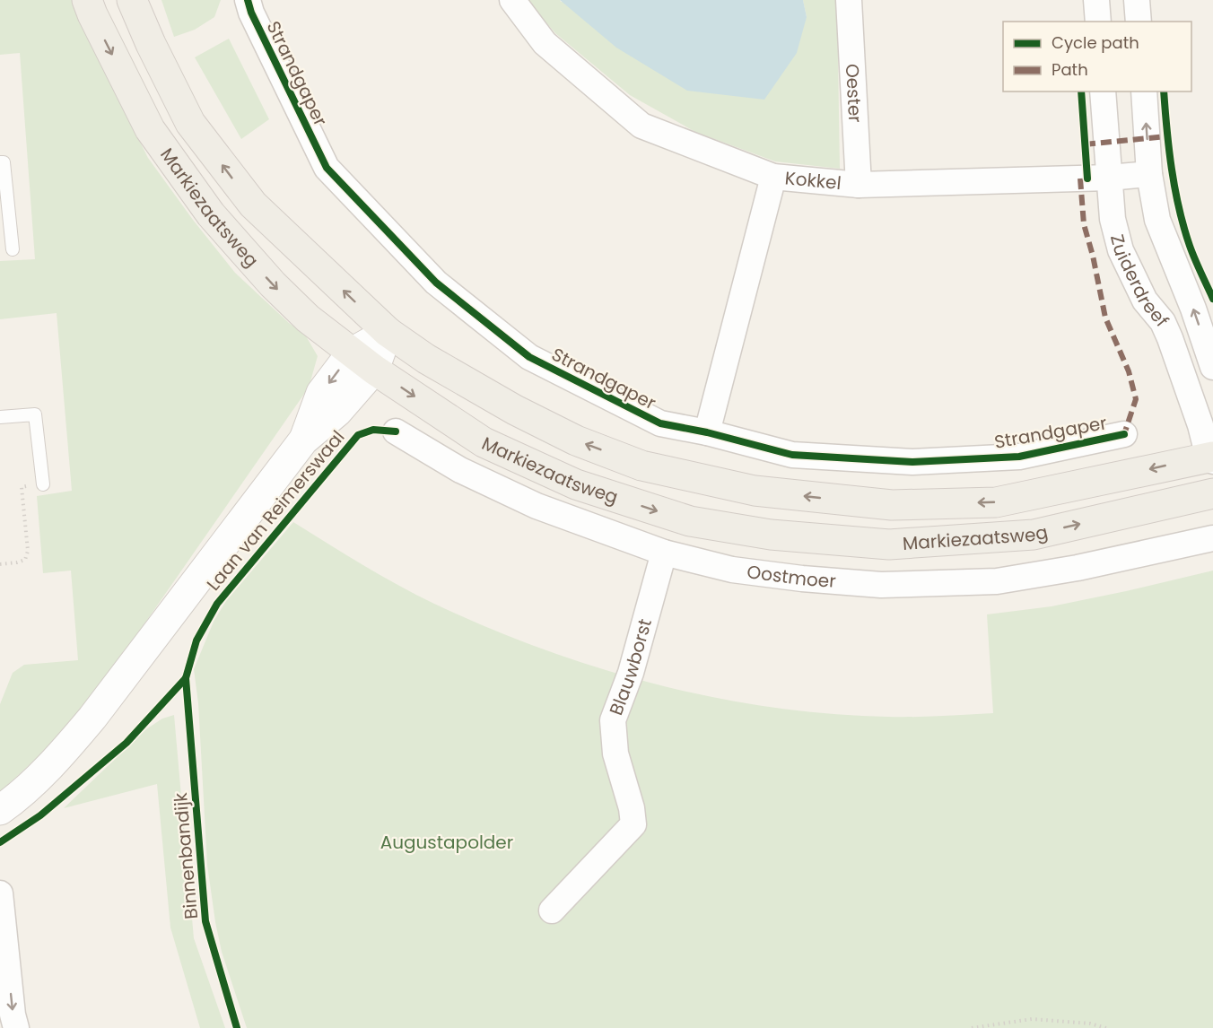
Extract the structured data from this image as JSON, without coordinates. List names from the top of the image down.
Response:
{
  "streets": {
    "main road": ["Markiezaatsweg"],
    "street": [
      "Strandgaper",
      "Oester",
      "Kokkel",
      "Zuiderdreef",
      "Laan van Reimerswaal",
      "Oostmoer",
      "Blauwborst"
    ],
    "cycle path": ["Binnenbandijk"]
  },
  "crossings": [
    ["Oester", "Kokkel"],
    ["Kokkel", "Zuiderdreef"],
    ["Markiezaatsweg", "Zuiderdreef"],
    ["Markiezaatsweg", "Laan van Reimerswaal"],
    ["Oostmoer", "Blauwborst"]
  ],
  "parks": ["Augustapolder"],
  "legend": ["Cycle path", "Path"]
}
